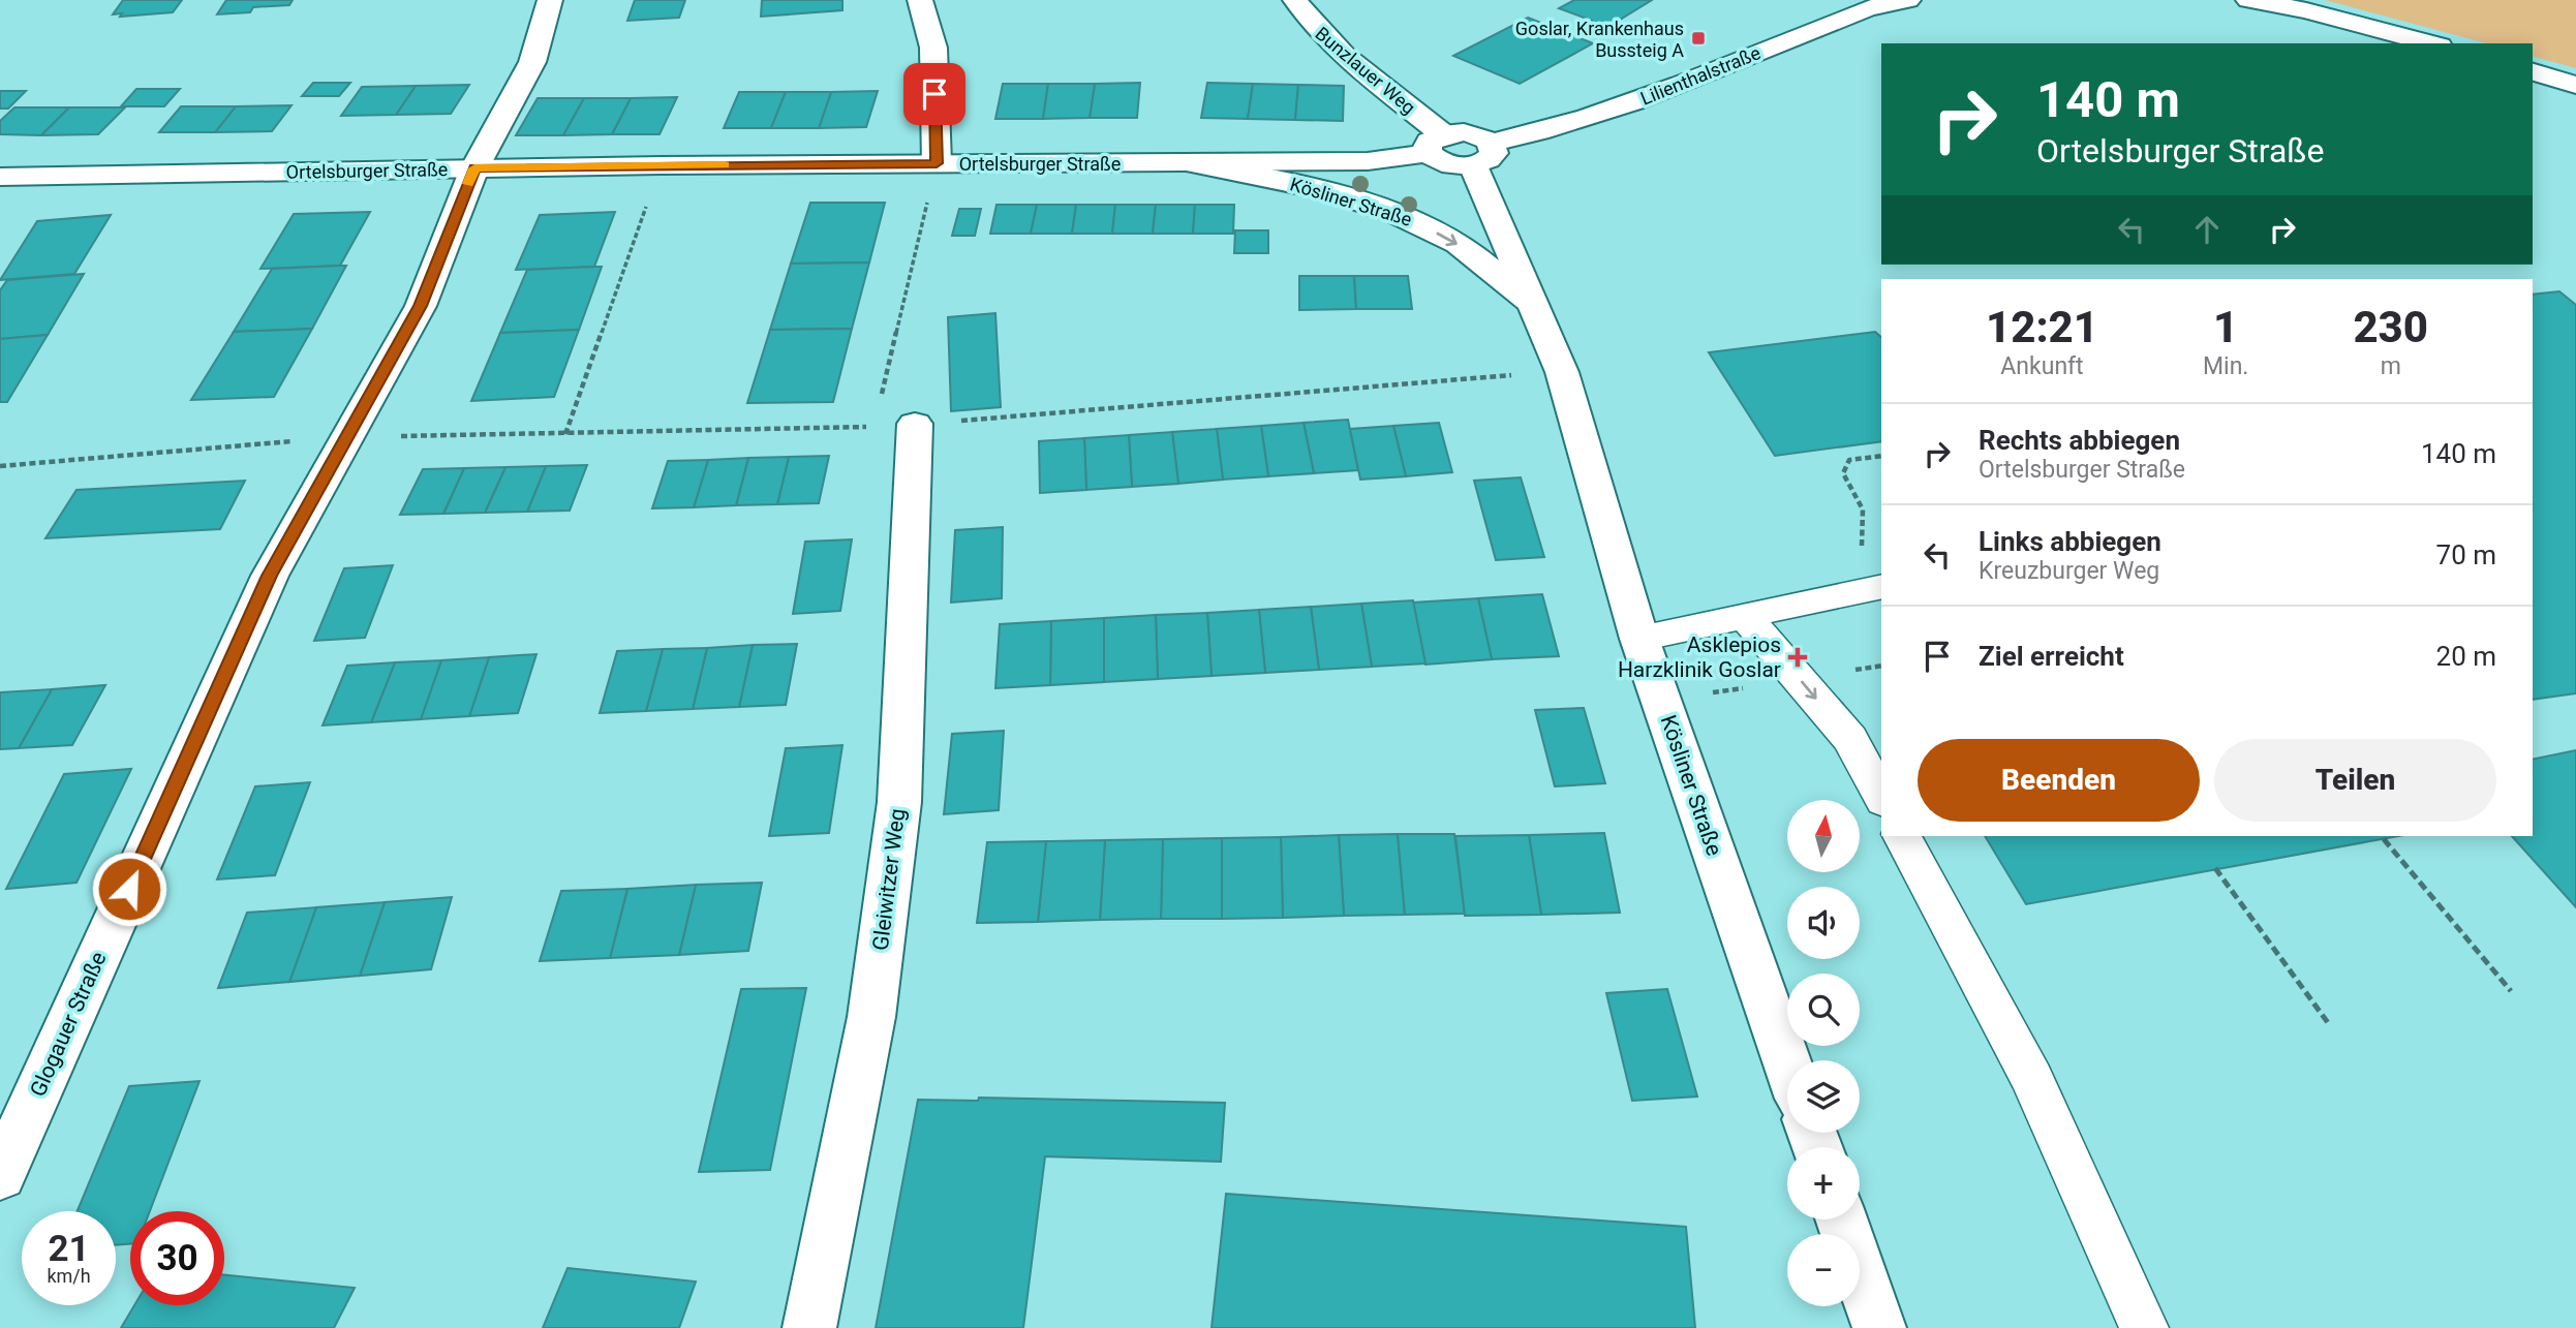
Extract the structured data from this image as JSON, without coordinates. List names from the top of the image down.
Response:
{
  "streets": {
    "street": [
      "Bunzlauer Weg",
      "Lilienthalstraße",
      "Ortelsburger Straße",
      "Kösliner Straße",
      "Gleiwitzer Weg",
      "Glogauer Straße"
    ]
  },
  "crossings": [
    ["Bunzlauer Weg", "Ortelsburger Straße"],
    ["Lilienthalstraße", "Kösliner Straße"],
    ["Ortelsburger Straße", "Kösliner Straße"],
    ["Ortelsburger Straße", "Glogauer Straße"]
  ],
  "places": {
    "transit": ["Goslar, Krankenhaus Bussteig A"],
    "health": ["Asklepios Harzklinik Goslar"]
  },
  "north": "top",
  "page": {
    "turn": ["140 m", "Ortelsburger Straße"],
    "eta": [
      "12:21",
      "Ankunft",
      "1",
      "Min.",
      "230",
      "m"
    ],
    "list": [
      {
        "name": "Rechts abbiegen",
        "note": "Ortelsburger Straße",
        "value": "140 m"
      },
      {
        "name": "Links abbiegen",
        "note": "Kreuzburger Weg",
        "value": "70 m"
      },
      {
        "name": "Ziel erreicht",
        "value": "20 m"
      }
    ],
    "buttons": ["Beenden", "Teilen"],
    "map_buttons": ["+", "−"],
    "speed": "21 km/h",
    "limit": "30"
  }
}
